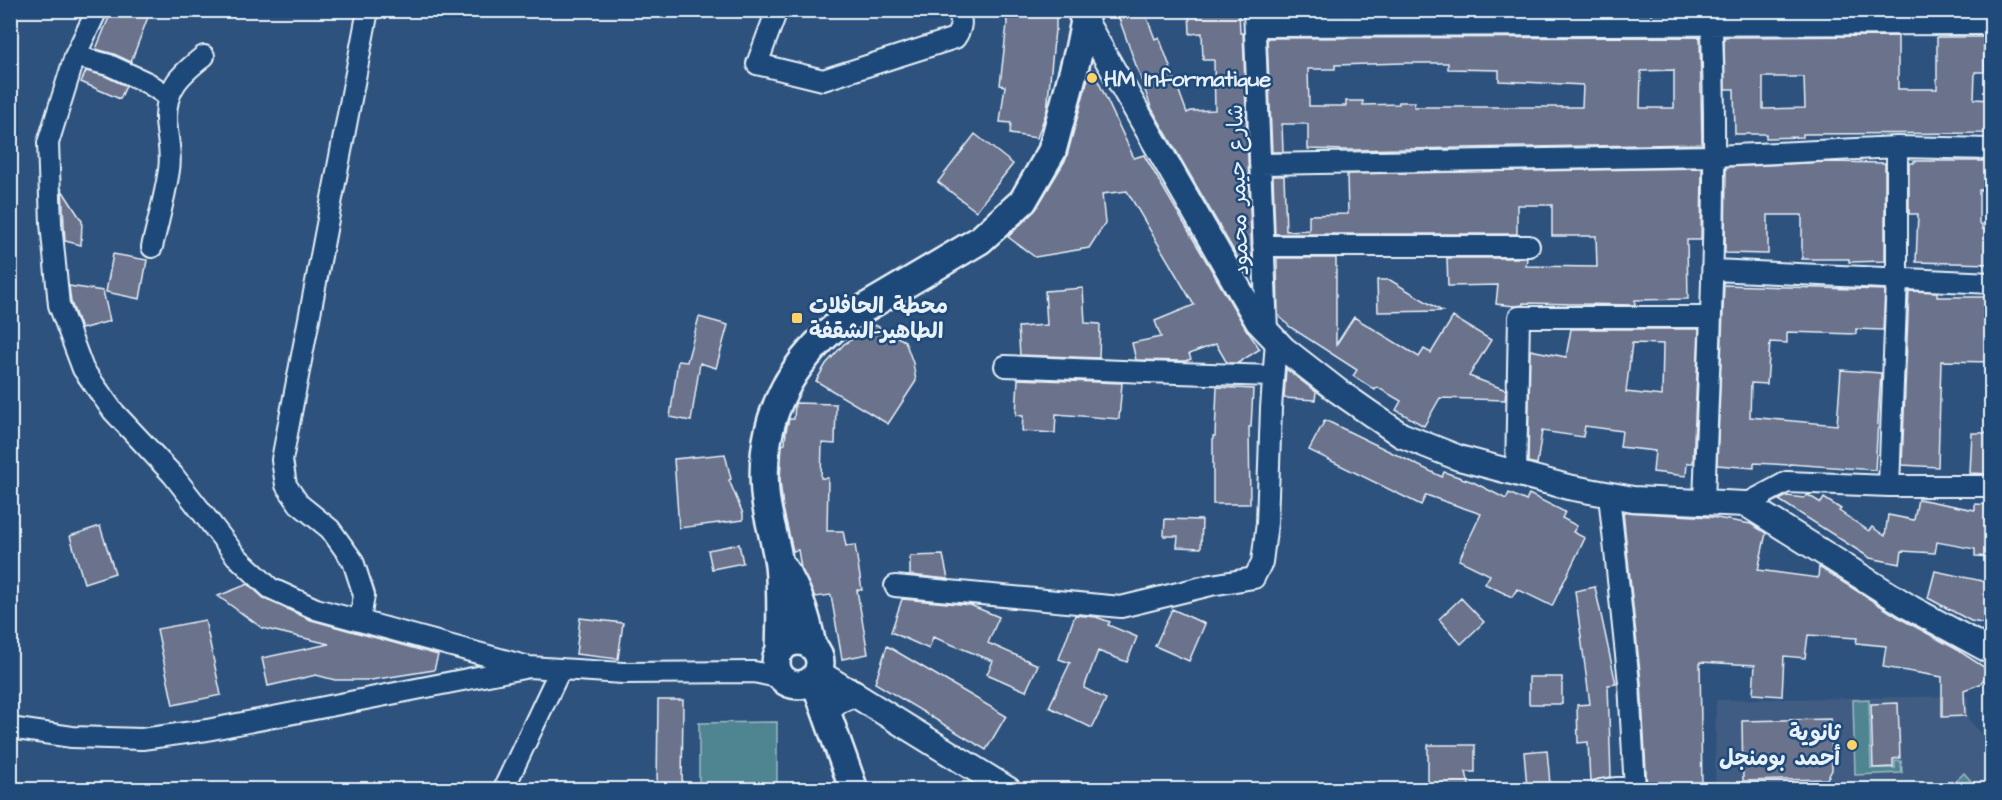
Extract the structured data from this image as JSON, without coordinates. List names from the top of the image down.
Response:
{
  "streets": {
    "street": ["شارع حيمر محمود"]
  },
  "places": {
    "other": ["HM Informatique", "ثانوية أحمد بومنجل"],
    "transit": ["محطة الحافلات الطاهير-الشقفة"]
  }
}
